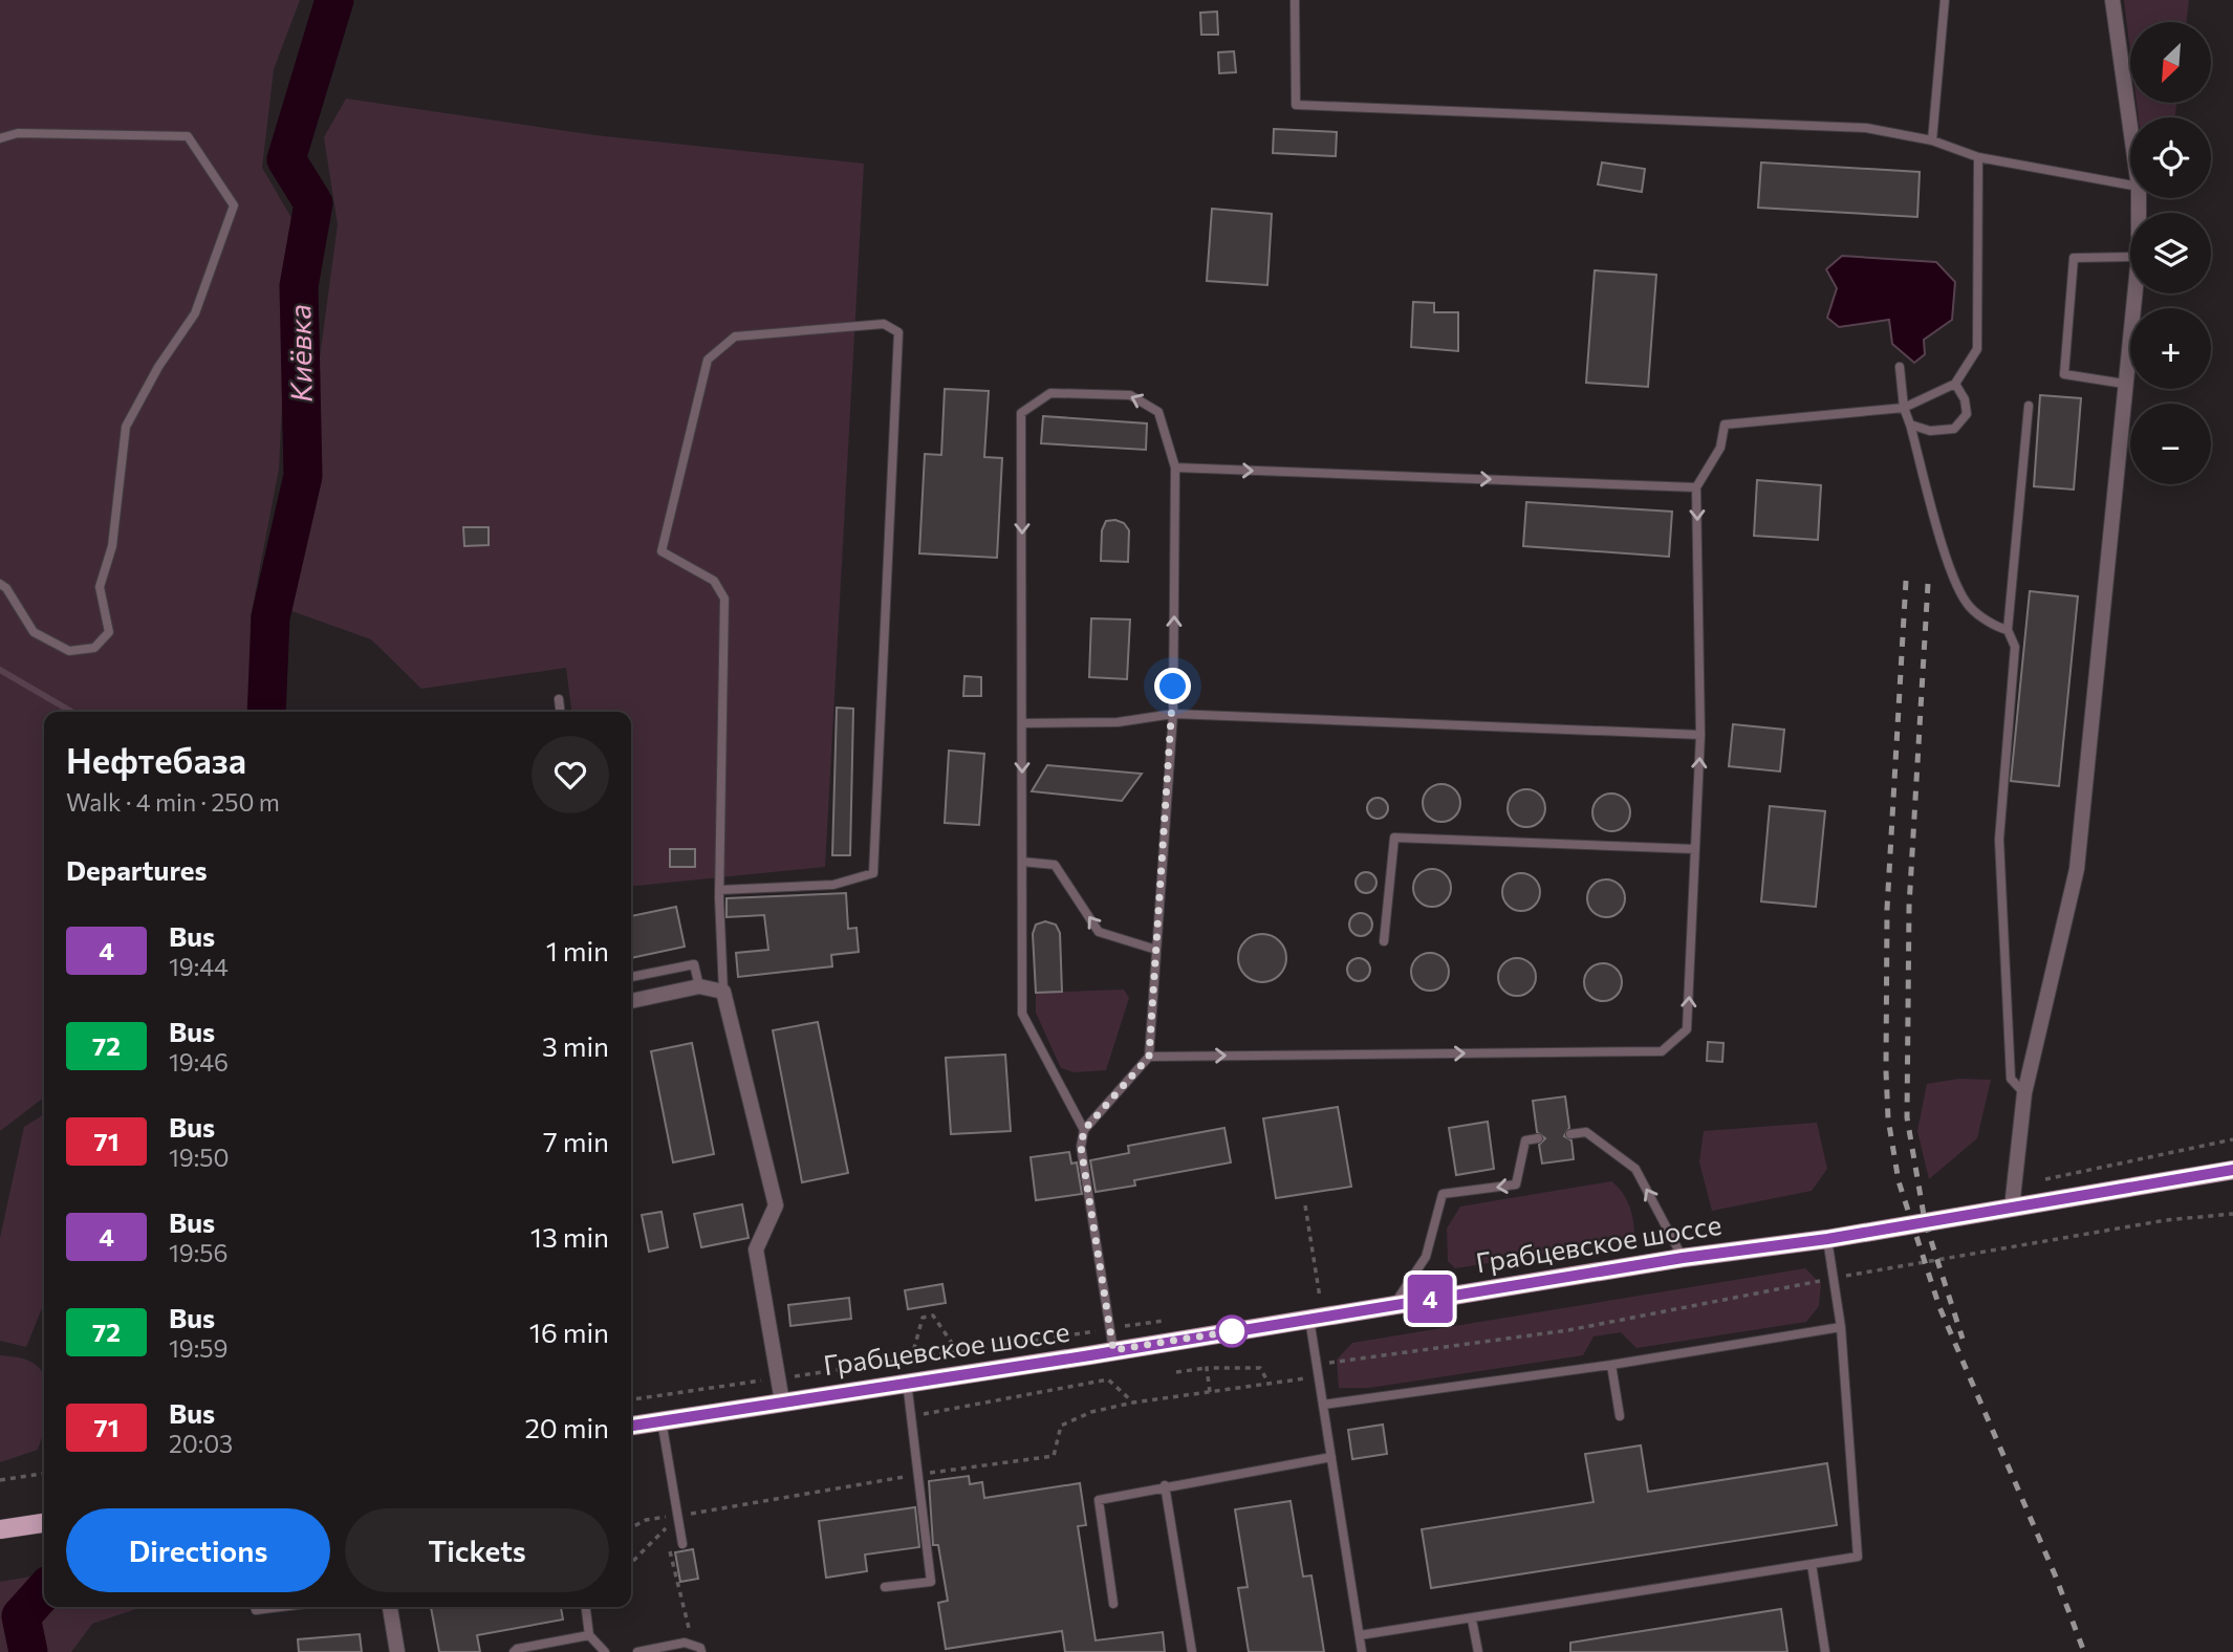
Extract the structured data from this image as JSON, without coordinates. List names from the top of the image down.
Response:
{
  "streets": {
    "main road": ["Грабцевское шоссе"]
  },
  "water": ["Киёвка"],
  "lines": ["bus line 4"],
  "north": "bottom left",
  "page": {
    "on_map": "4",
    "map_buttons": ["+", "−"],
    "heading": [
      ["Нефтебаза", "Walk · 4 min · 250 m"],
      "Departures"
    ],
    "list": [
      {
        "mark": "4",
        "name": "Bus",
        "note": "19:44",
        "value": "1 min"
      },
      {
        "mark": "72",
        "name": "Bus",
        "note": "19:46",
        "value": "3 min"
      },
      {
        "mark": "71",
        "name": "Bus",
        "note": "19:50",
        "value": "7 min"
      },
      {
        "mark": "4",
        "name": "Bus",
        "note": "19:56",
        "value": "13 min"
      },
      {
        "mark": "72",
        "name": "Bus",
        "note": "19:59",
        "value": "16 min"
      },
      {
        "mark": "71",
        "name": "Bus",
        "note": "20:03",
        "value": "20 min"
      }
    ],
    "buttons": ["Directions", "Tickets"]
  }
}
